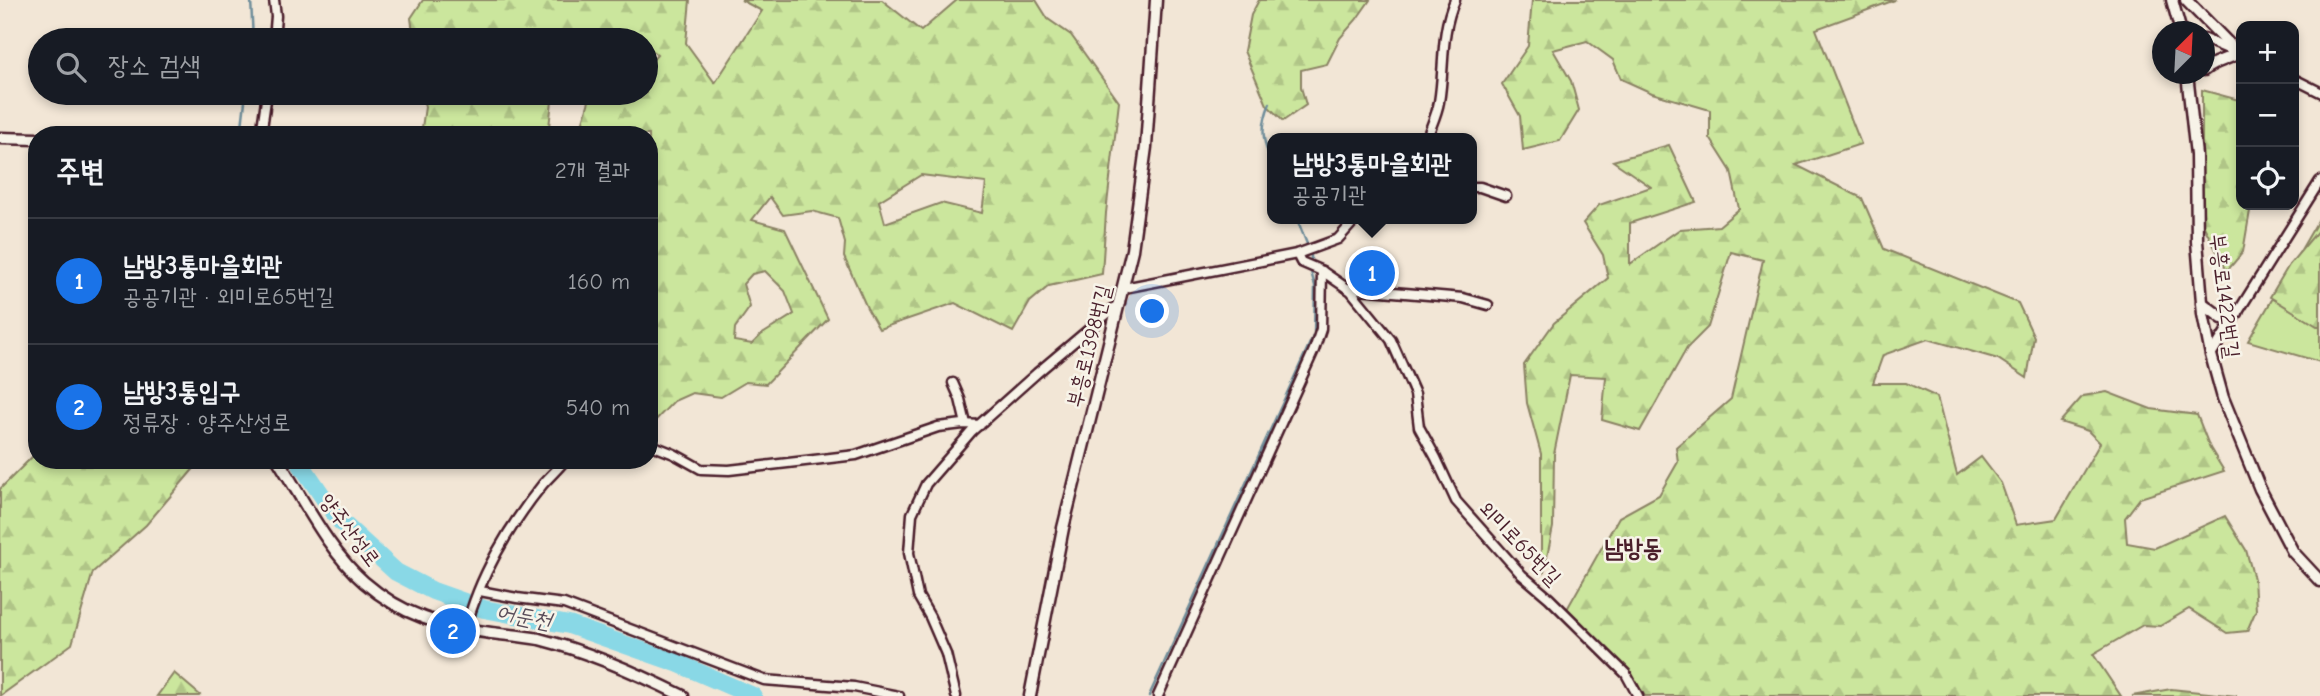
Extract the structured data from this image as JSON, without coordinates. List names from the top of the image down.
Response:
{
  "streets": {
    "street": [
      "부흥로1422번길",
      "부흥로1398번길",
      "양주산성로",
      "외미로65번길"
    ]
  },
  "districts": ["남방동"],
  "water": ["어둔천"],
  "north": "top right",
  "page": {
    "map_buttons": ["+", "−"],
    "search": "장소 검색",
    "heading": ["주변", "2개 결과"],
    "popup": ["남방3통마을회관", "공공기관"],
    "list": [
      {
        "mark": "1",
        "name": "남방3통마을회관",
        "note": "공공기관 · 외미로65번길",
        "value": "160 m"
      },
      {
        "mark": "2",
        "name": "남방3통입구",
        "note": "정류장 · 양주산성로",
        "value": "540 m"
      }
    ],
    "pins": ["1", "2"]
  }
}
